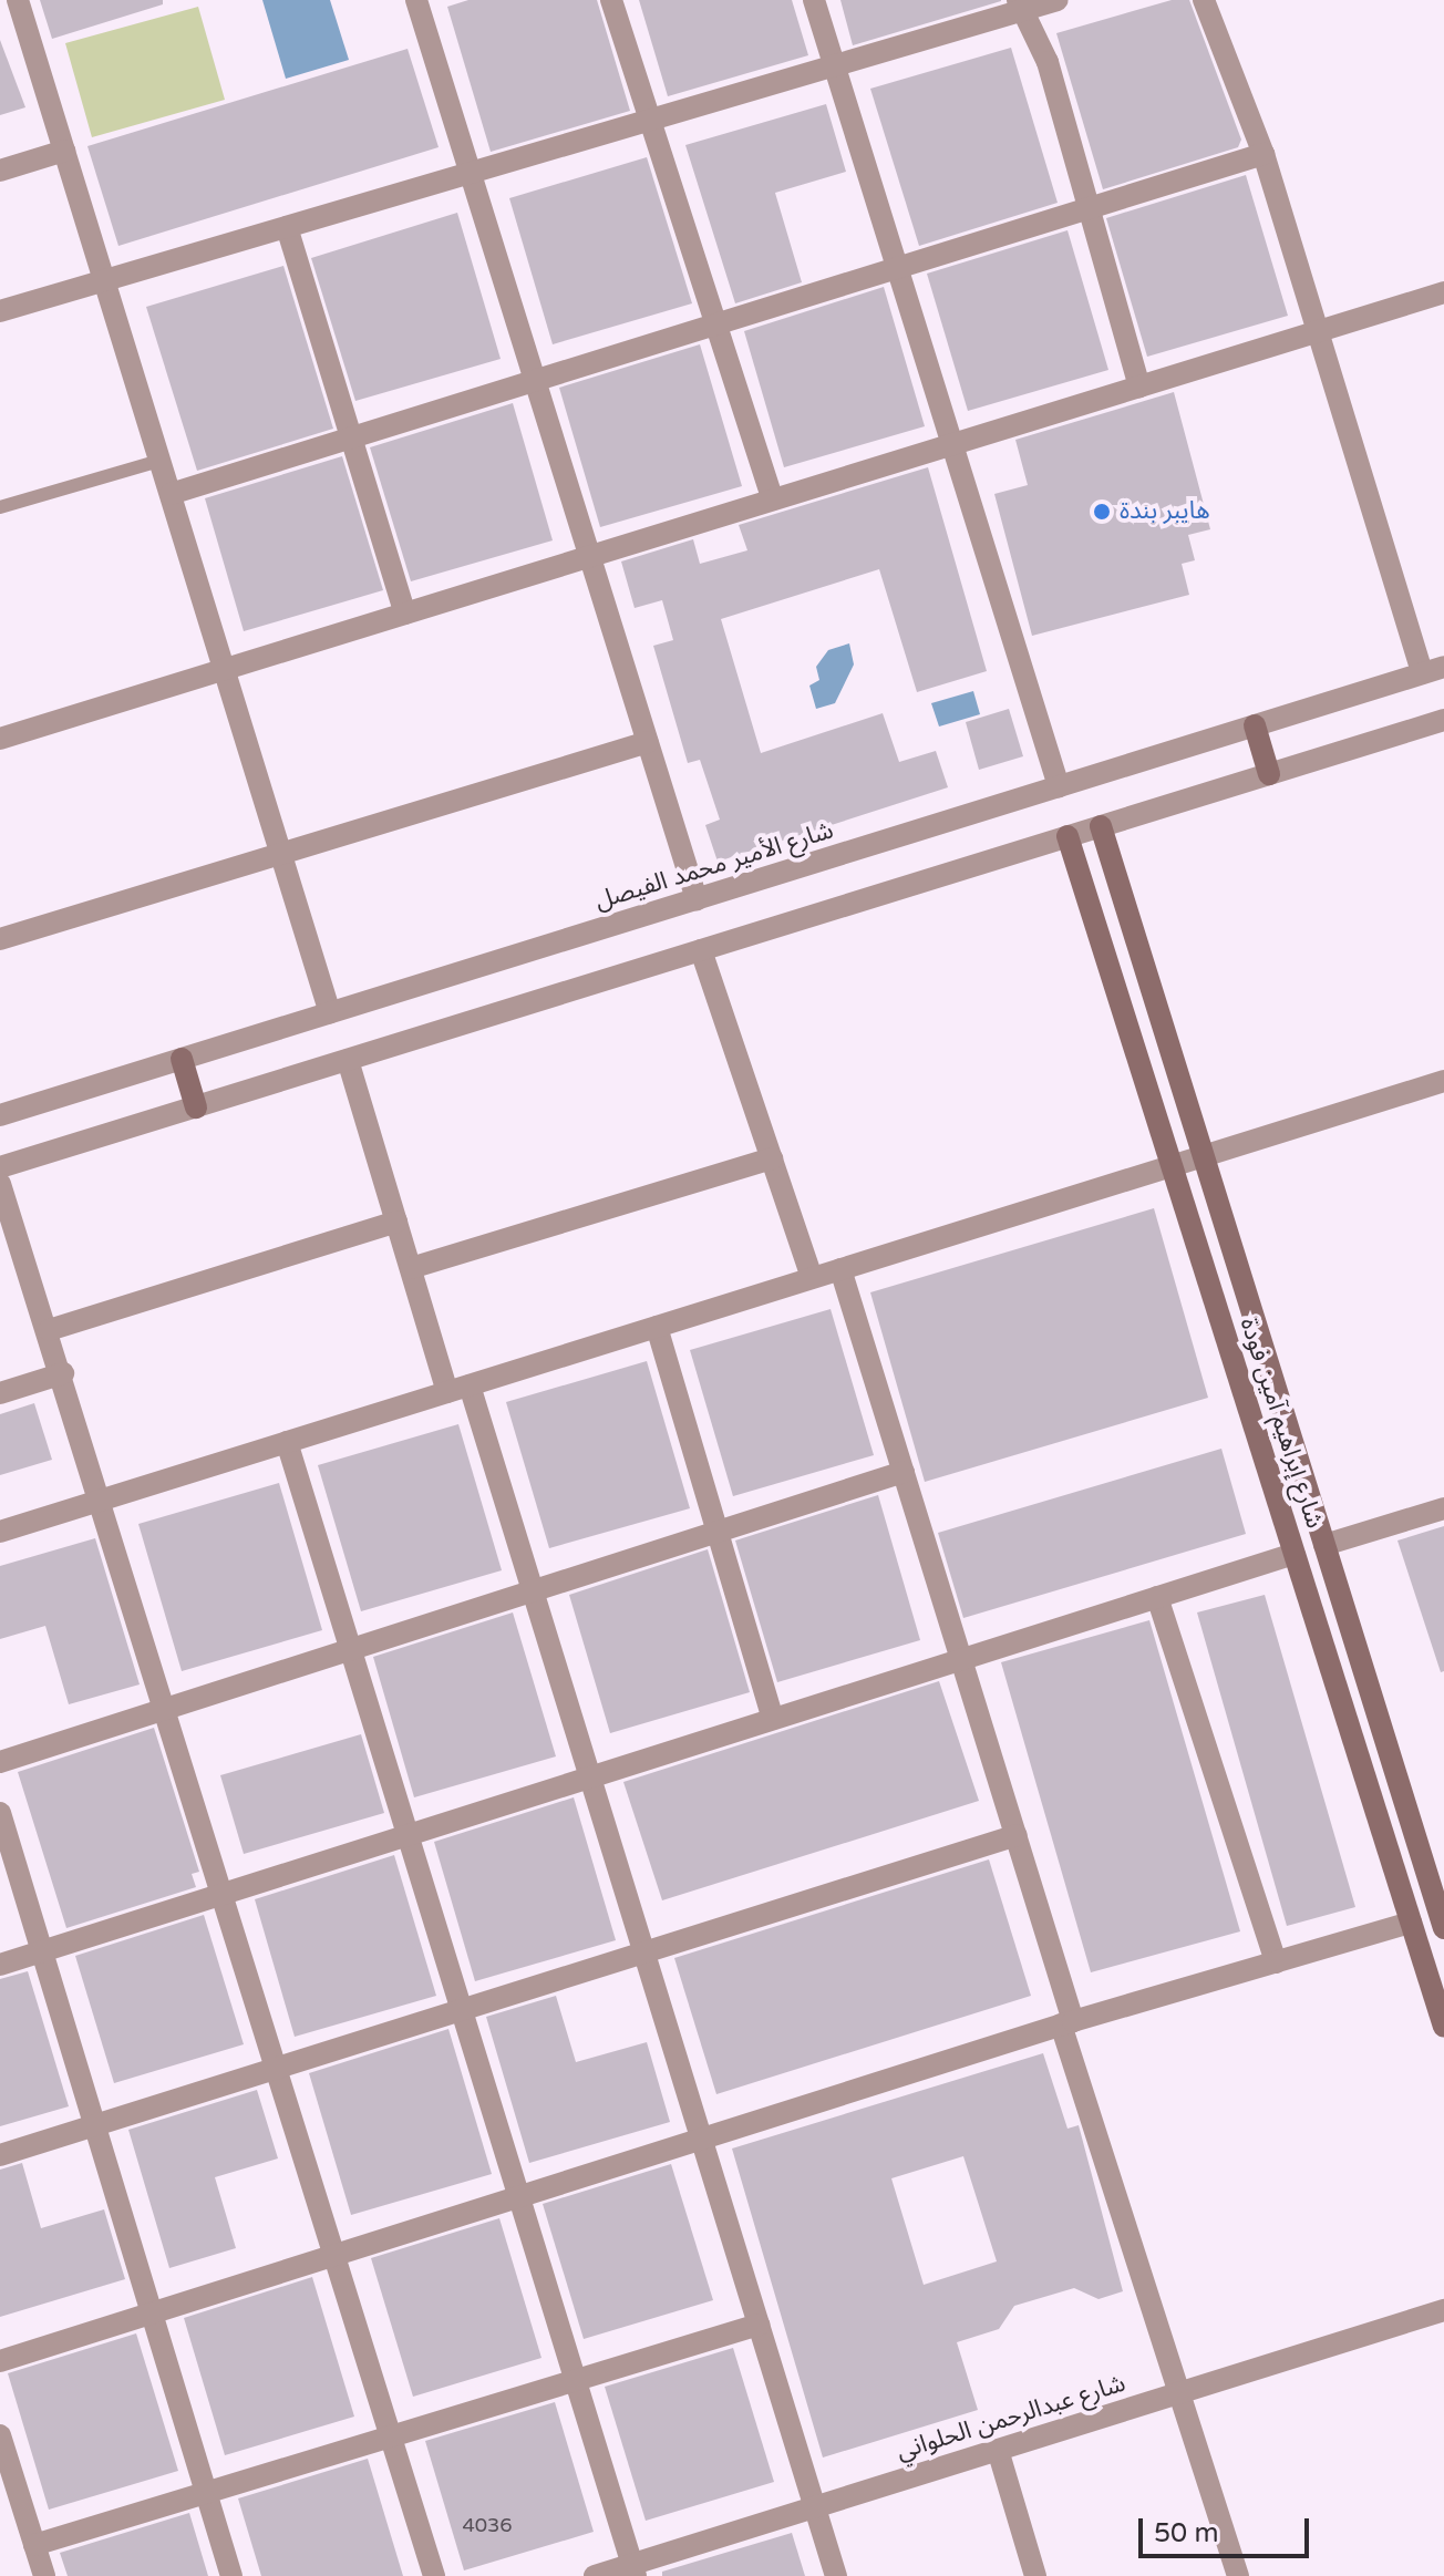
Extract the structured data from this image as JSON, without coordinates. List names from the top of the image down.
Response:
{
  "streets": {
    "street": ["شارع الأمير محمد الفيصل", "شارع إبراهيم آمين فودة", "شارع عبدالرحمن الحلواني"]
  },
  "places": ["هايبر بندة"],
  "house_numbers": ["4036"],
  "scale_bar": "50 m"
}
